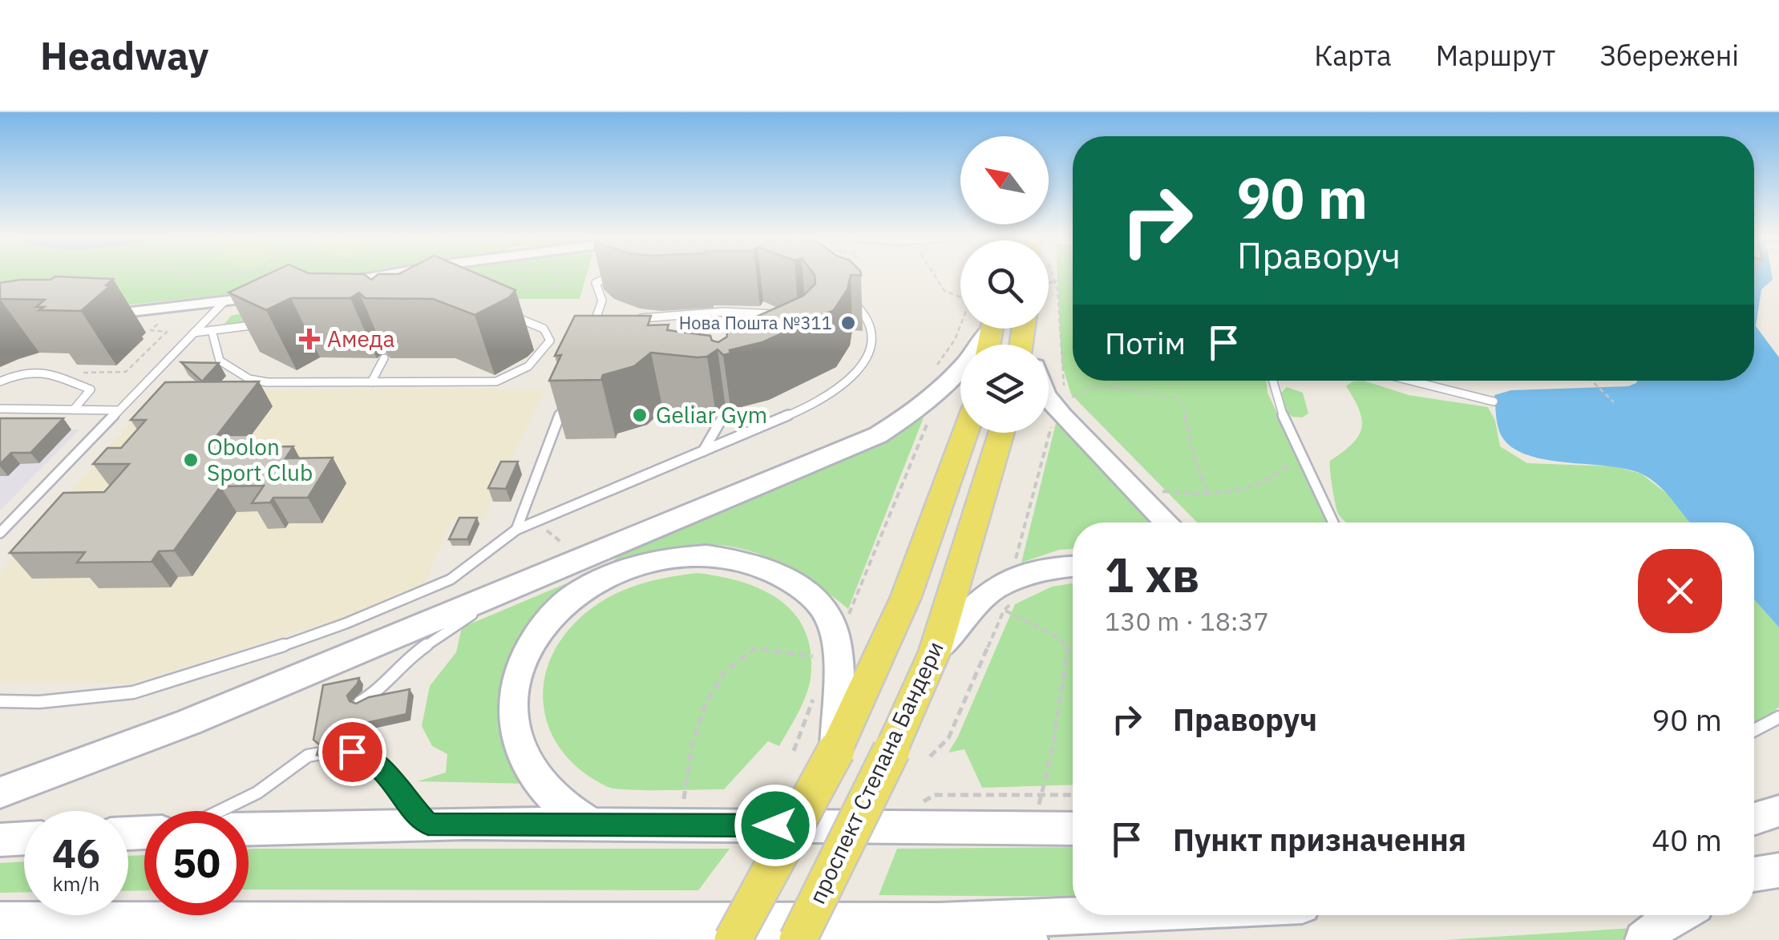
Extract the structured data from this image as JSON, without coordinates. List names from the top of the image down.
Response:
{
  "streets": {
    "main road": ["проспект Степана Бандери"]
  },
  "places": {
    "other": ["Нова Пошта №311", "Geliar Gym", "Obolon Sport Club"],
    "health": ["Амеда"]
  },
  "north": "top left",
  "page": {
    "header": "Headway",
    "nav": ["Карта", "Маршрут", "Збережені"],
    "turn": ["90 m", "Праворуч"],
    "then": "Потім",
    "heading": ["1 хв", "130 m · 18:37"],
    "list": [
      {
        "name": "Праворуч",
        "value": "90 m"
      },
      {
        "name": "Пункт призначення",
        "value": "40 m"
      }
    ],
    "speed": "46 km/h",
    "limit": "50"
  }
}
